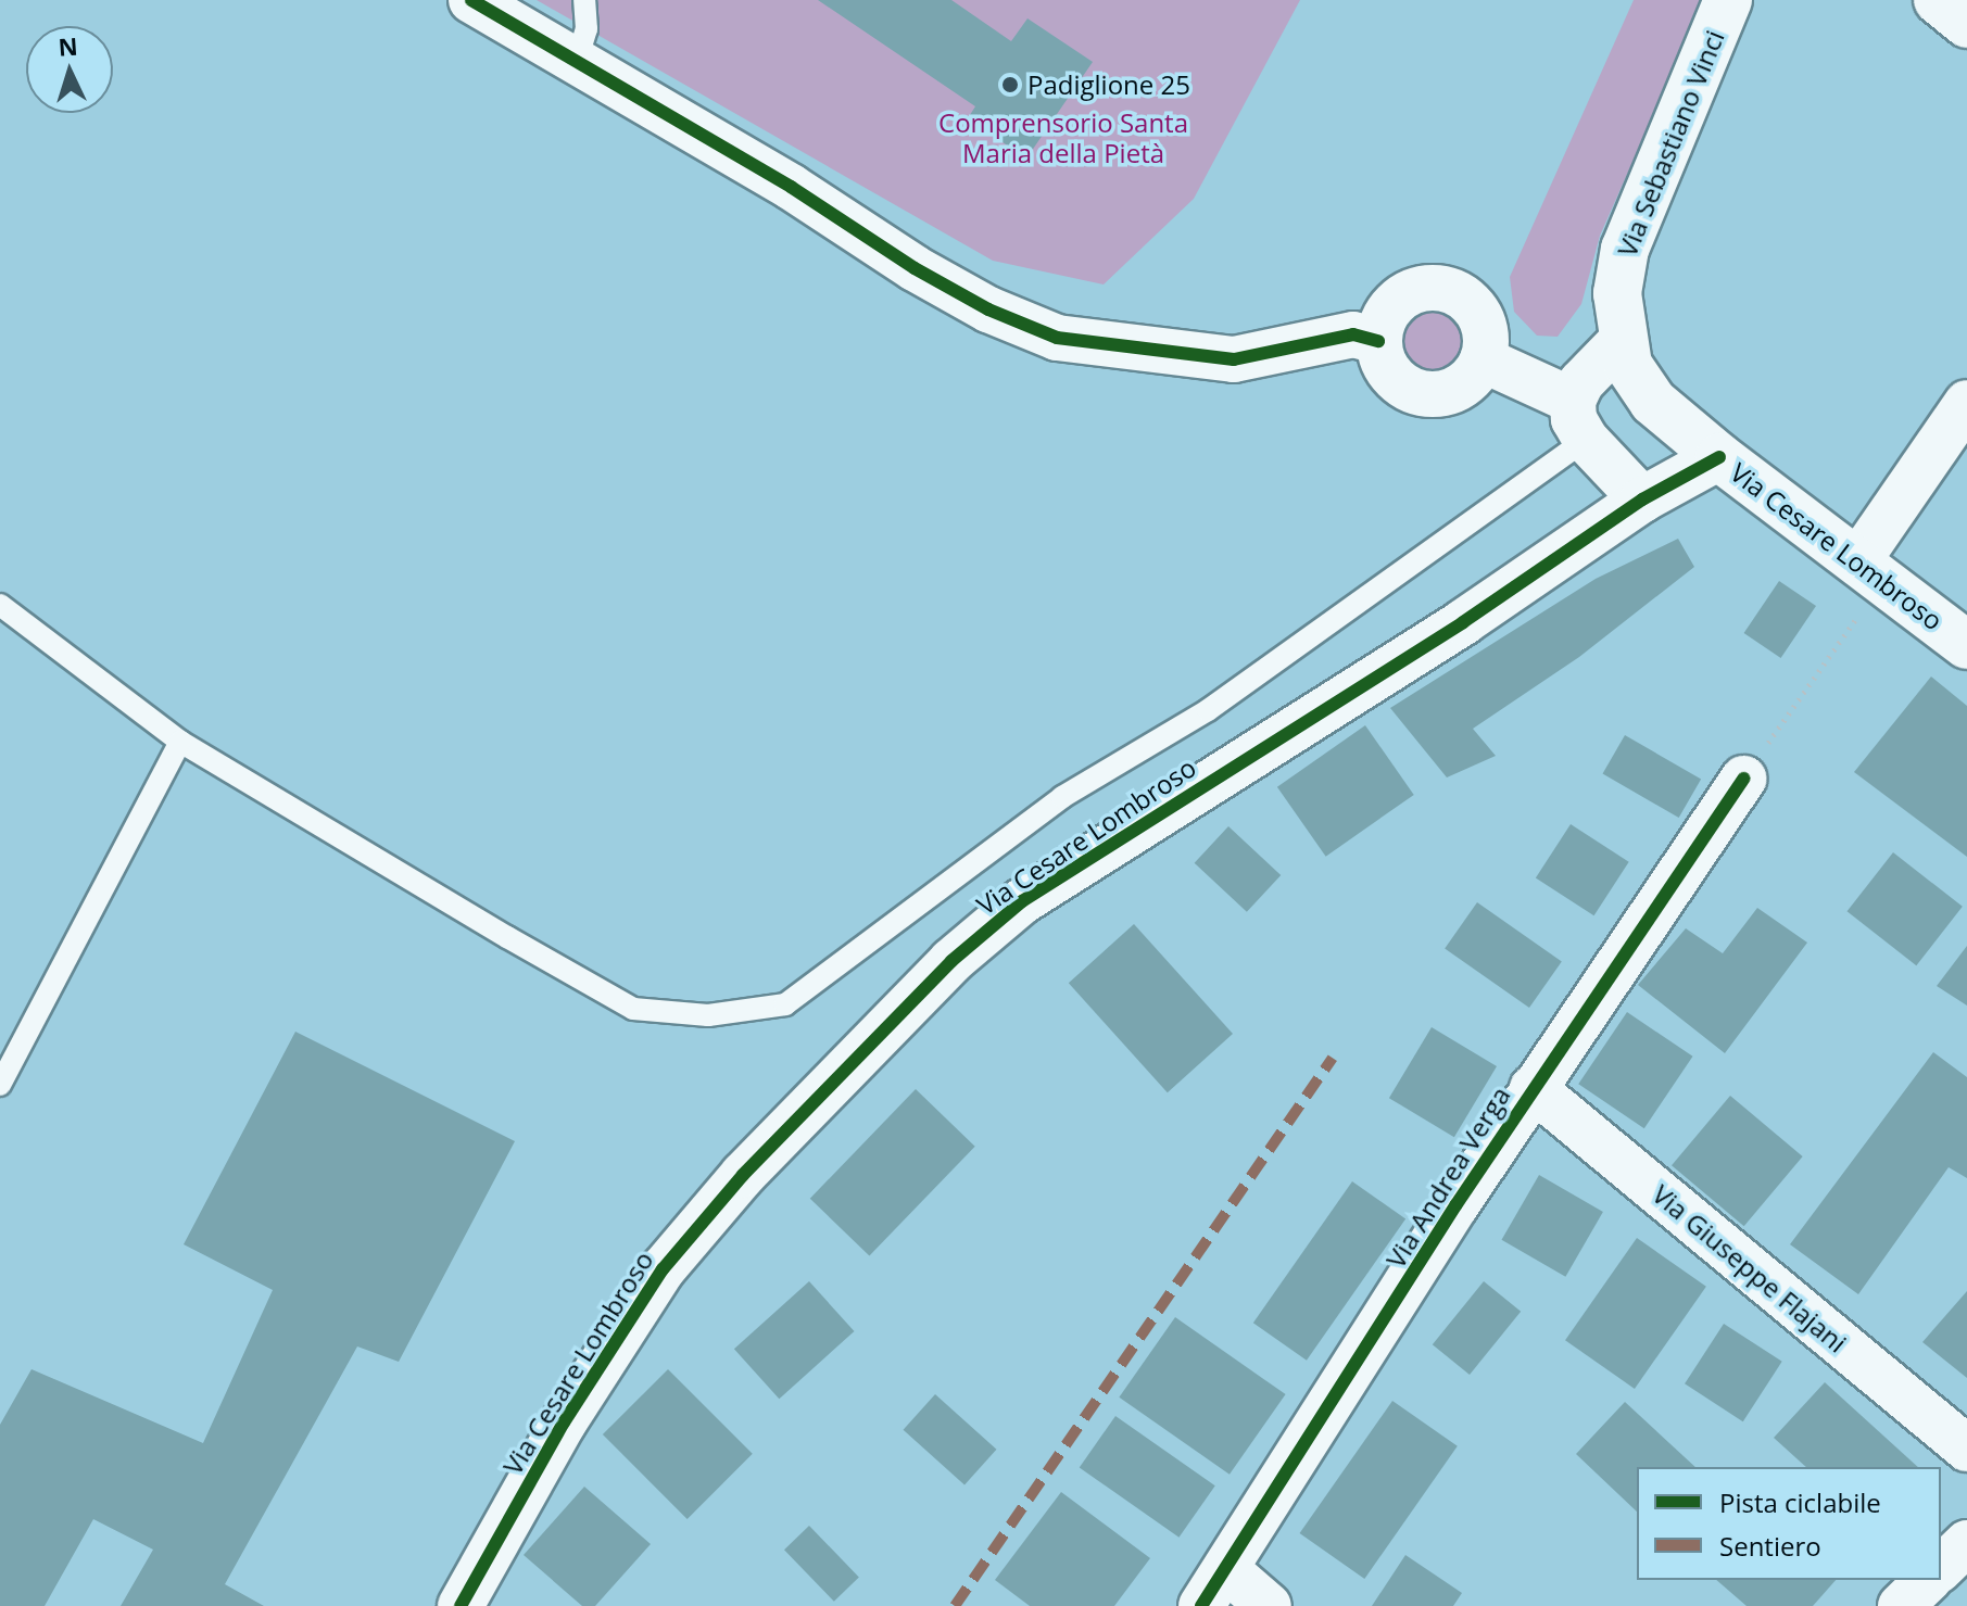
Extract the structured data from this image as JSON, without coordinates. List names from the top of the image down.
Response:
{
  "streets": {
    "street": [
      "Via Sebastiano Vinci",
      "Via Cesare Lombroso",
      "Via Andrea Verga",
      "Via Giuseppe Flajani"
    ]
  },
  "crossings": [
    ["Via Sebastiano Vinci", "Via Cesare Lombroso"],
    ["Via Andrea Verga", "Via Giuseppe Flajani"]
  ],
  "parks": ["Comprensorio Santa Maria della Pietà"],
  "places": ["Padiglione 25"],
  "legend": ["Pista ciclabile", "Sentiero"],
  "north": "top"
}
